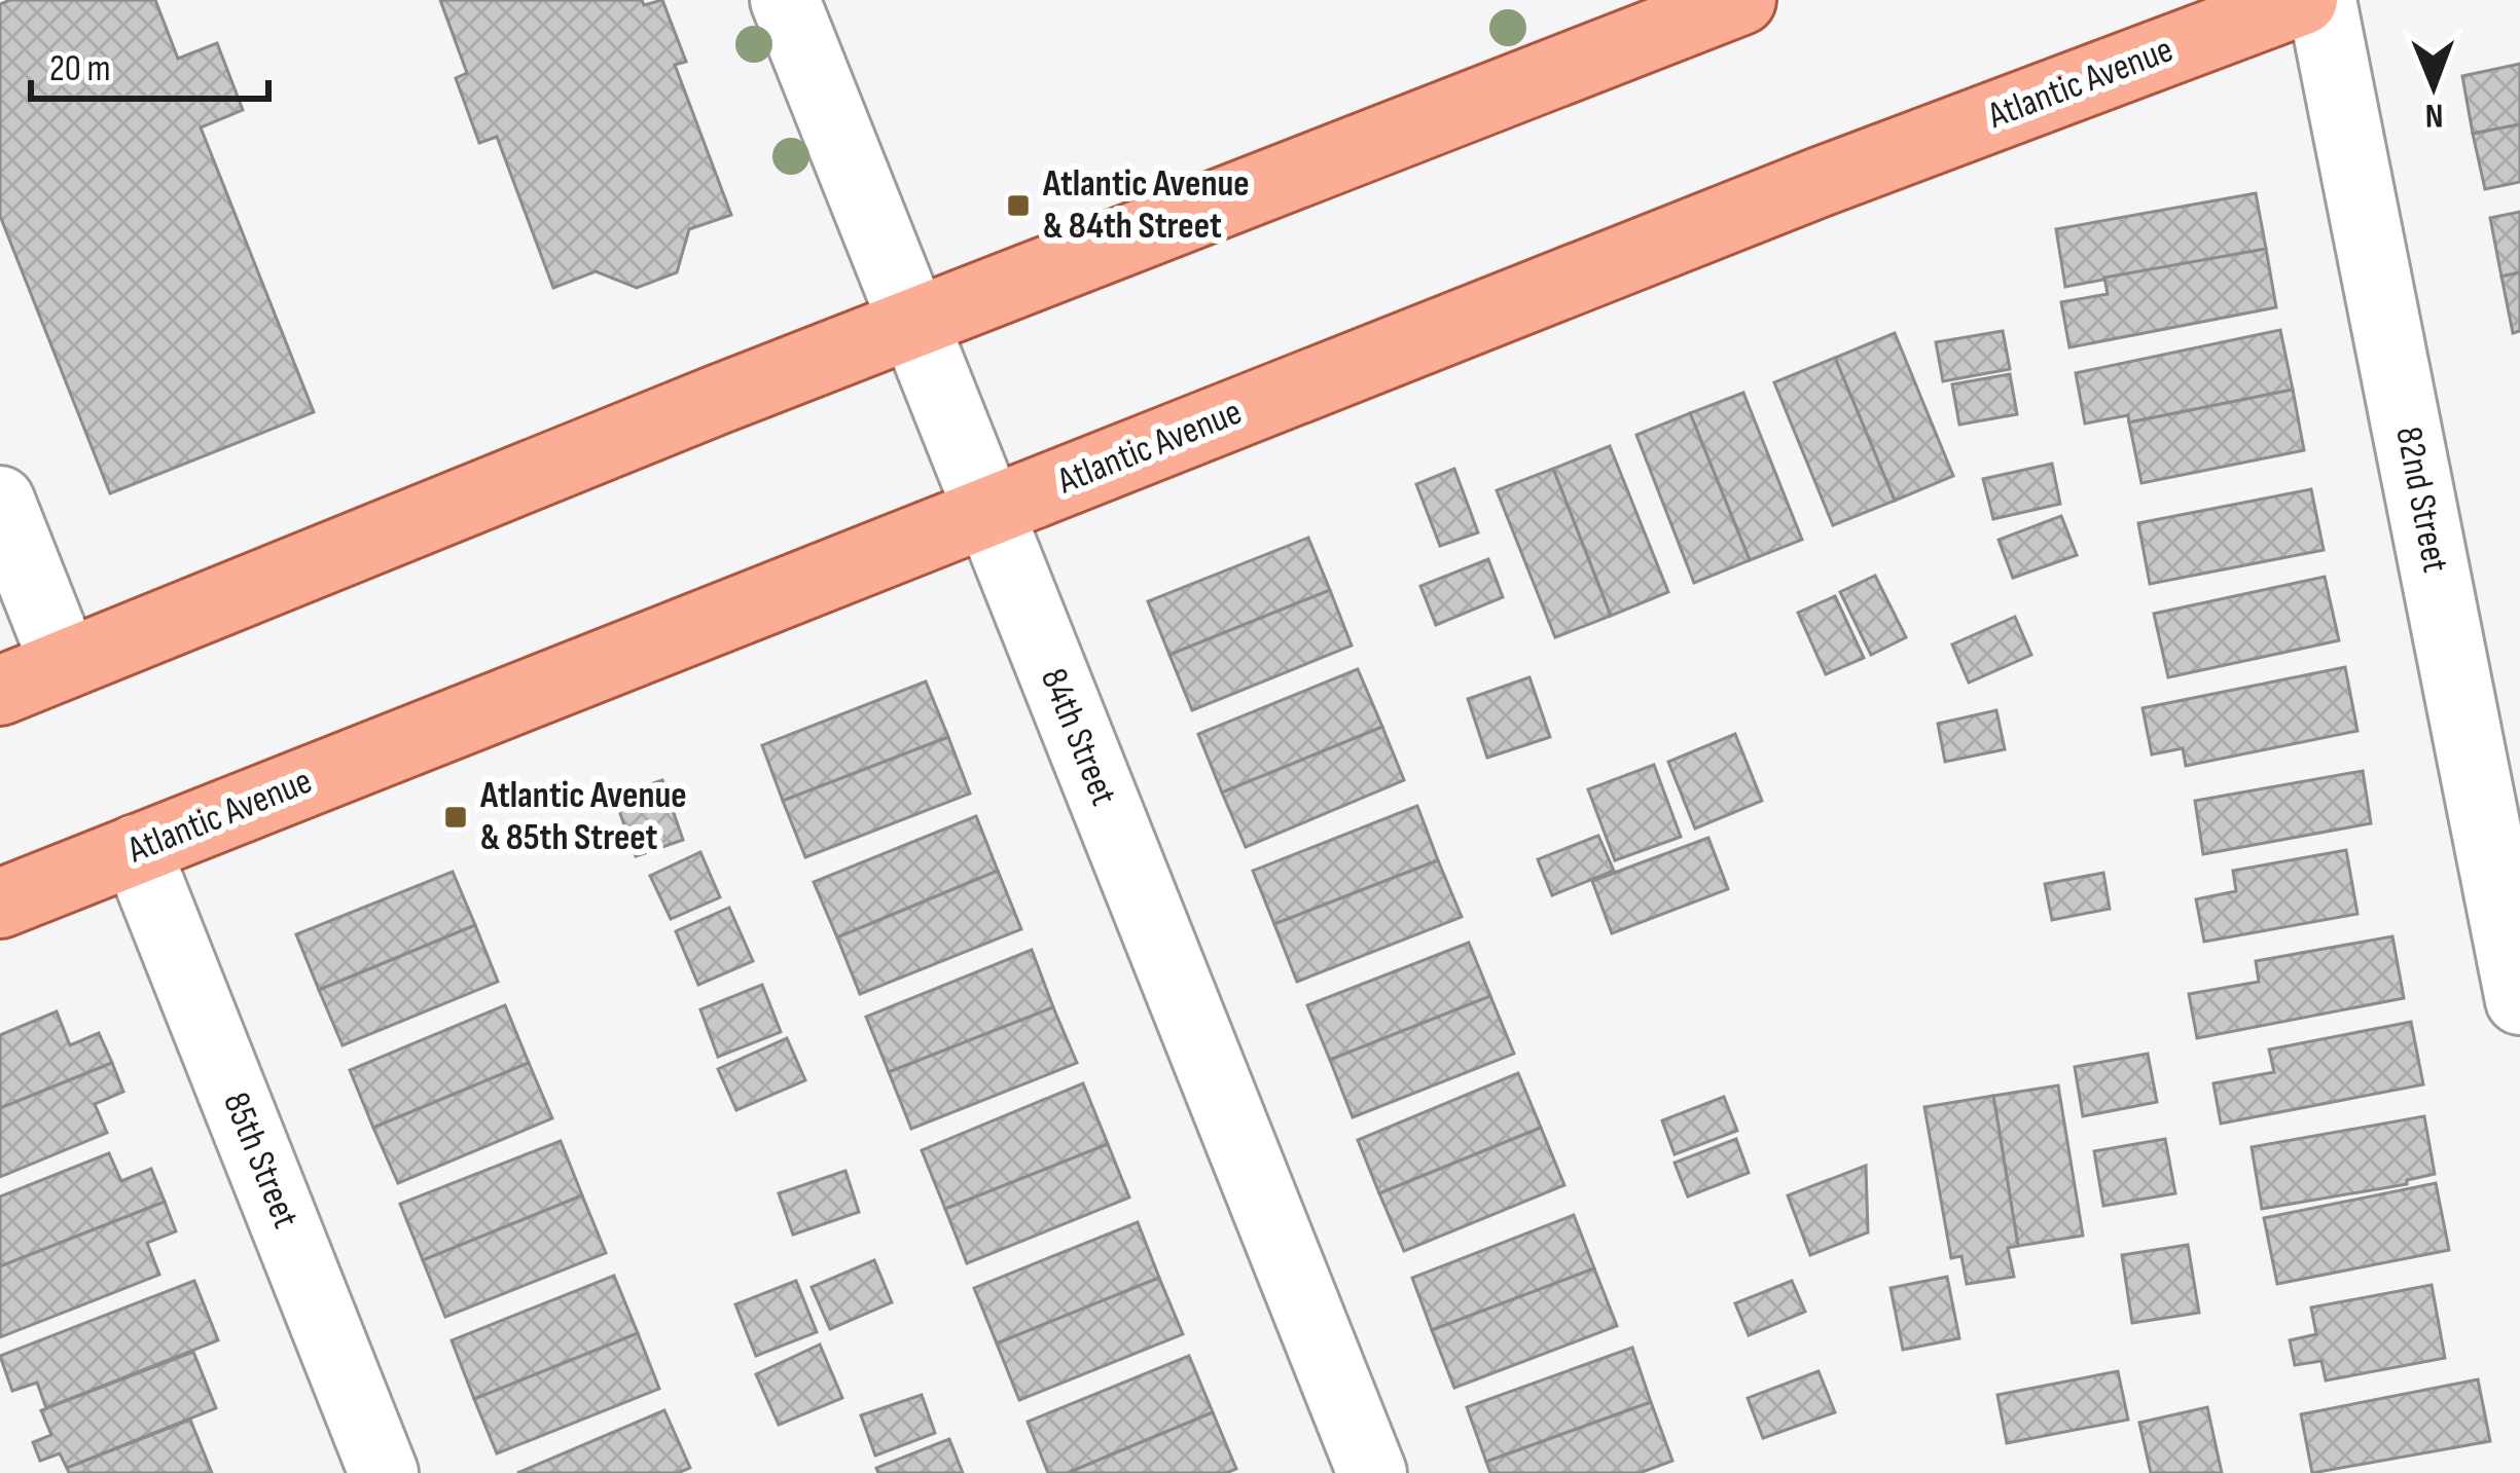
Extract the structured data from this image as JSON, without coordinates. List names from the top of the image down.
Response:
{
  "streets": {
    "main road": ["Atlantic Avenue"],
    "street": ["82nd Street", "84th Street", "85th Street"]
  },
  "crossings": [
    ["Atlantic Avenue", "84th Street"],
    ["Atlantic Avenue", "85th Street"]
  ],
  "places": {
    "transit": ["Atlantic Avenue & 84th Street", "Atlantic Avenue & 85th Street"]
  },
  "scale_bar": "20 m",
  "north": "bottom"
}
